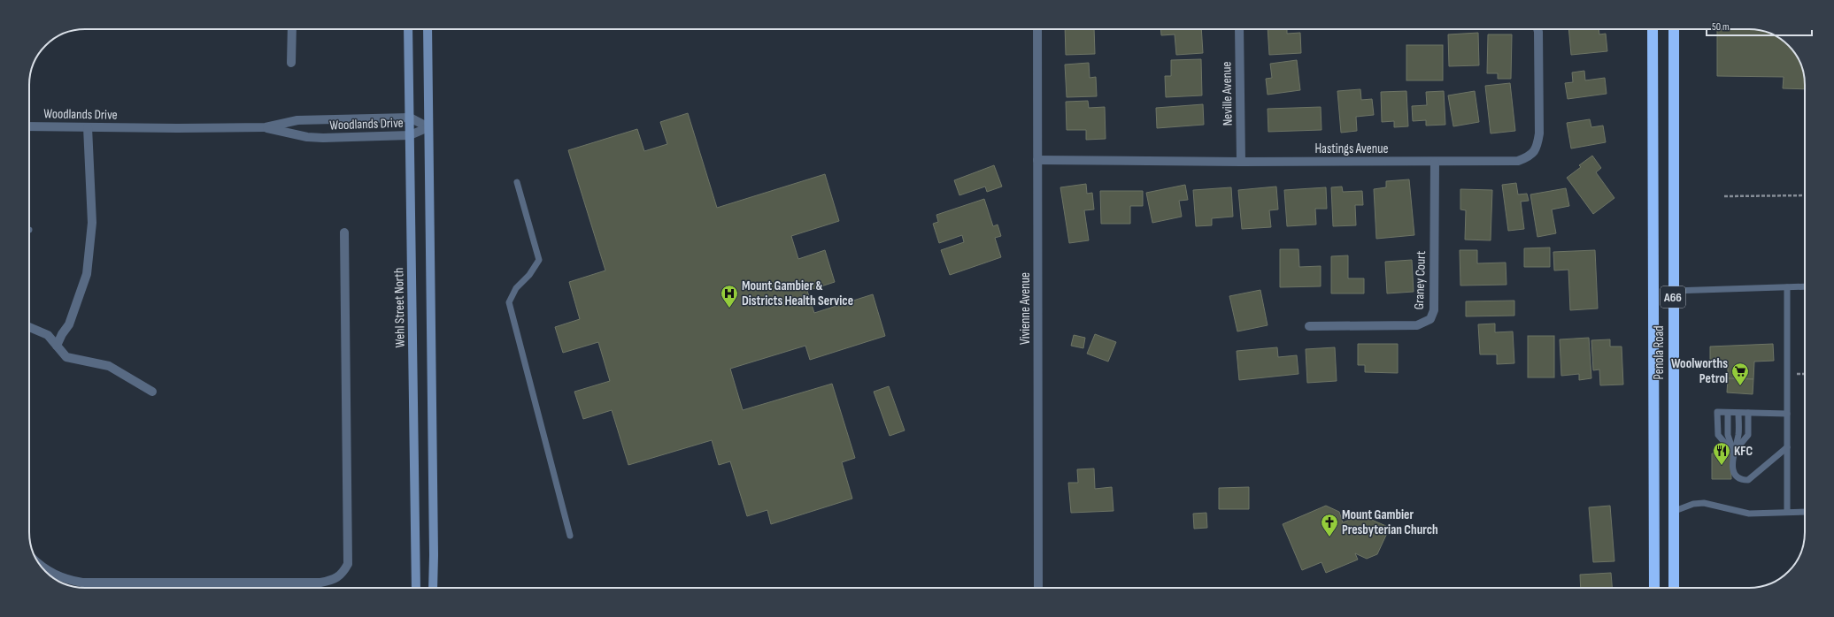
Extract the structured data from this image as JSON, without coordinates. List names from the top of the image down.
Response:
{
  "streets": {
    "highway": ["A66", "Penola Road"],
    "street": [
      "Neville Avenue",
      "Woodlands Drive",
      "Hastings Avenue",
      "Graney Court",
      "Wehl Street North",
      "Vivienne Avenue"
    ]
  },
  "crossings": [
    ["Neville Avenue", "Hastings Avenue"],
    ["Woodlands Drive", "Wehl Street North"],
    ["Hastings Avenue", "Graney Court"],
    ["Hastings Avenue", "Vivienne Avenue"]
  ],
  "places": {
    "hospital": ["Mount Gambier & Districts Health Service"],
    "supermarket": ["Woolworths Petrol"],
    "restaurant": ["KFC"],
    "church": ["Mount Gambier Presbyterian Church"]
  },
  "scale_bar": "50 m"
}
